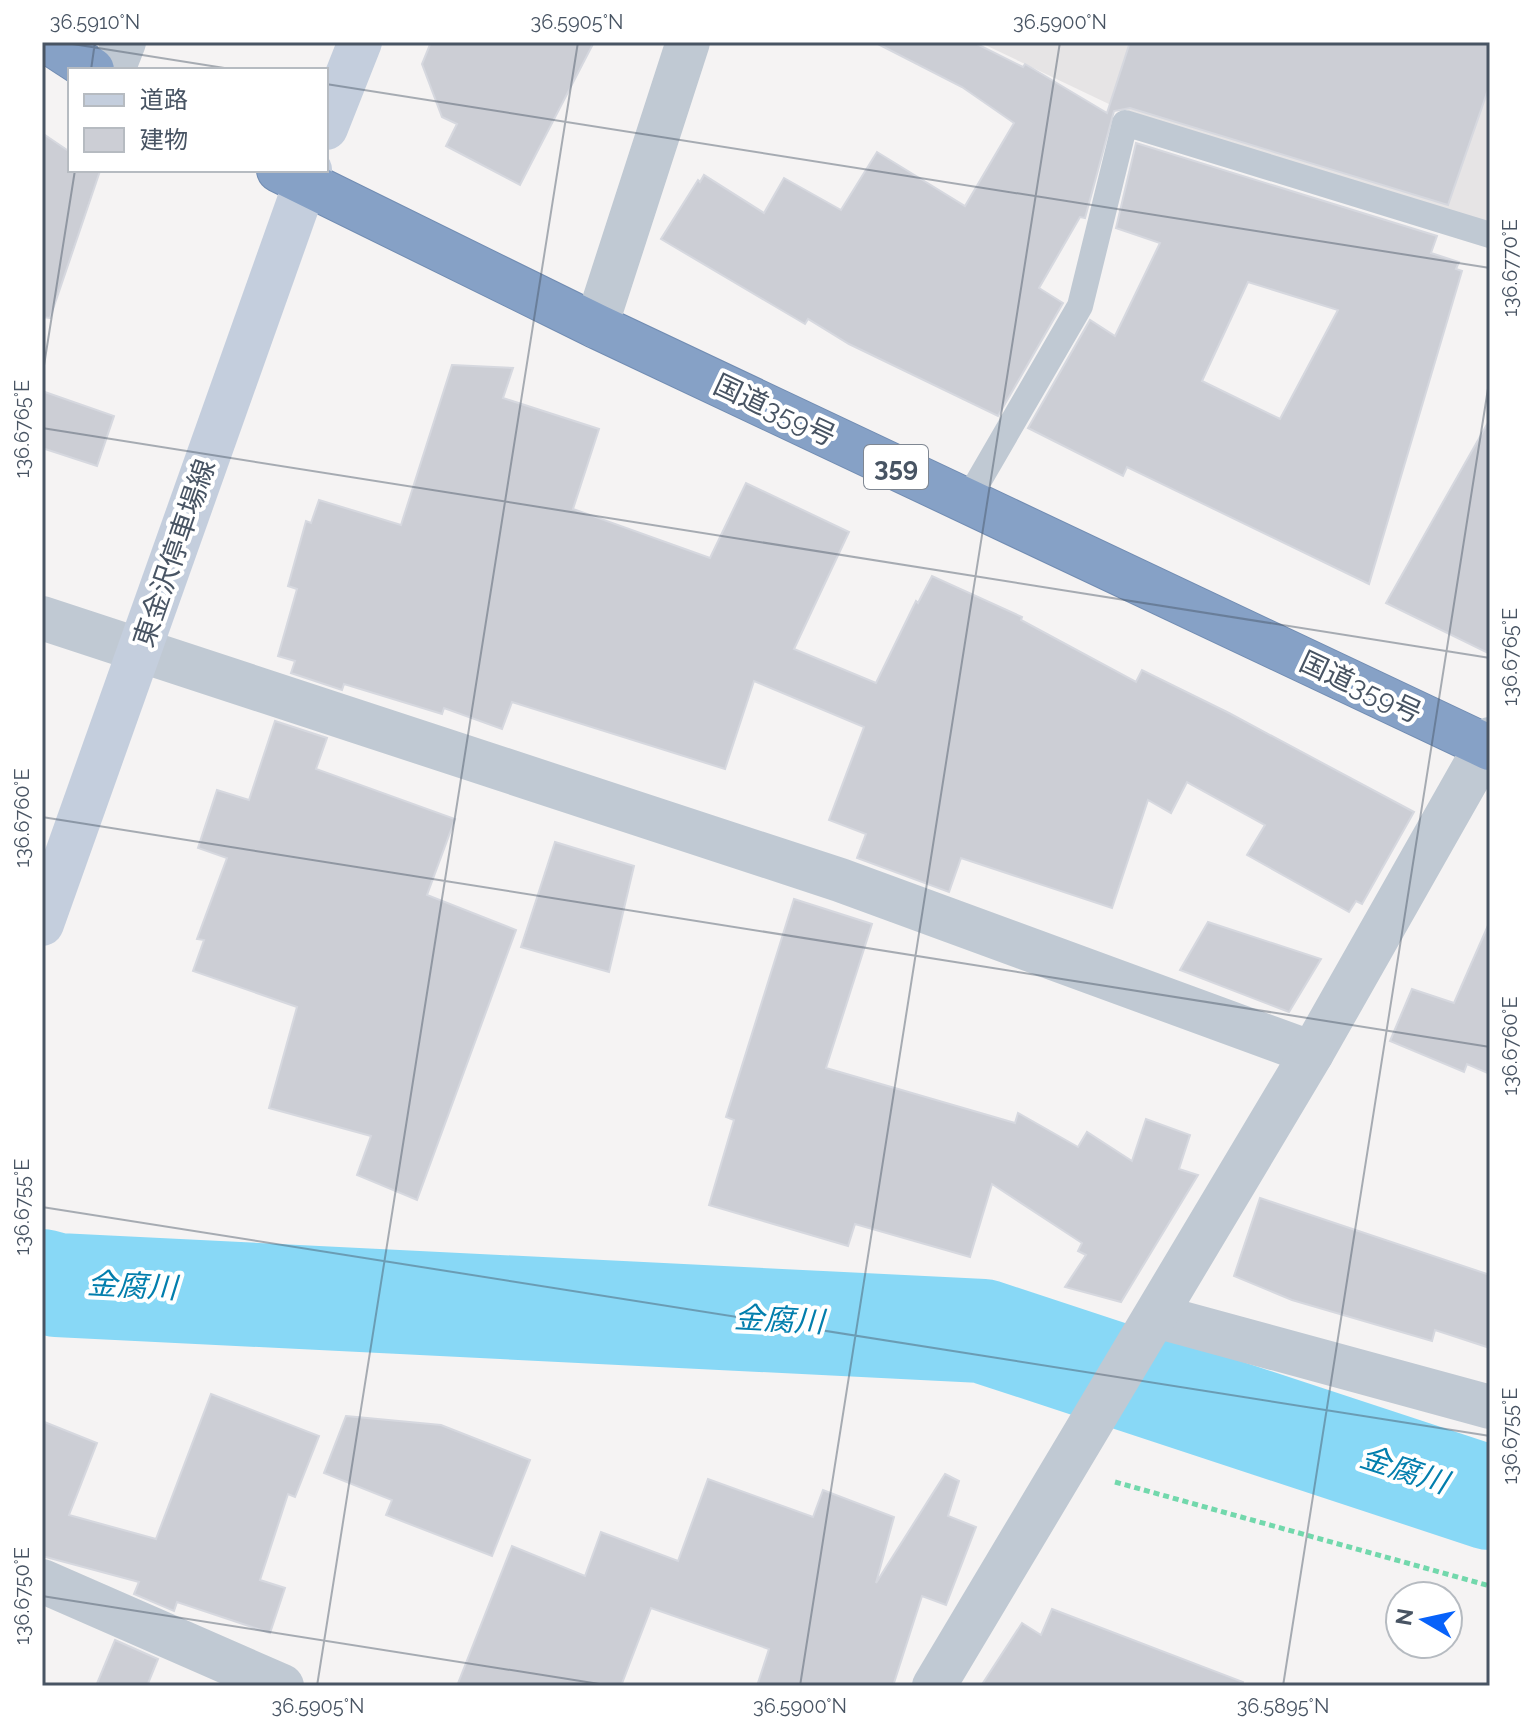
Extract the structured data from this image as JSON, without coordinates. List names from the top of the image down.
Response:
{
  "streets": {
    "highway": ["国道359号", "359"],
    "main road": ["東金沢停車場線"]
  },
  "crossings": [
    ["国道359号", "東金沢停車場線"]
  ],
  "water": ["金腐川"],
  "legend": ["道路", "建物"],
  "north": "left",
  "coordinates": [
    "36.5910°N",
    "36.5905°N",
    "36.5900°N",
    "136.6770°E",
    "136.6765°E",
    "136.6760°E",
    "136.6755°E",
    "136.6750°E",
    "36.5895°N"
  ]
}
